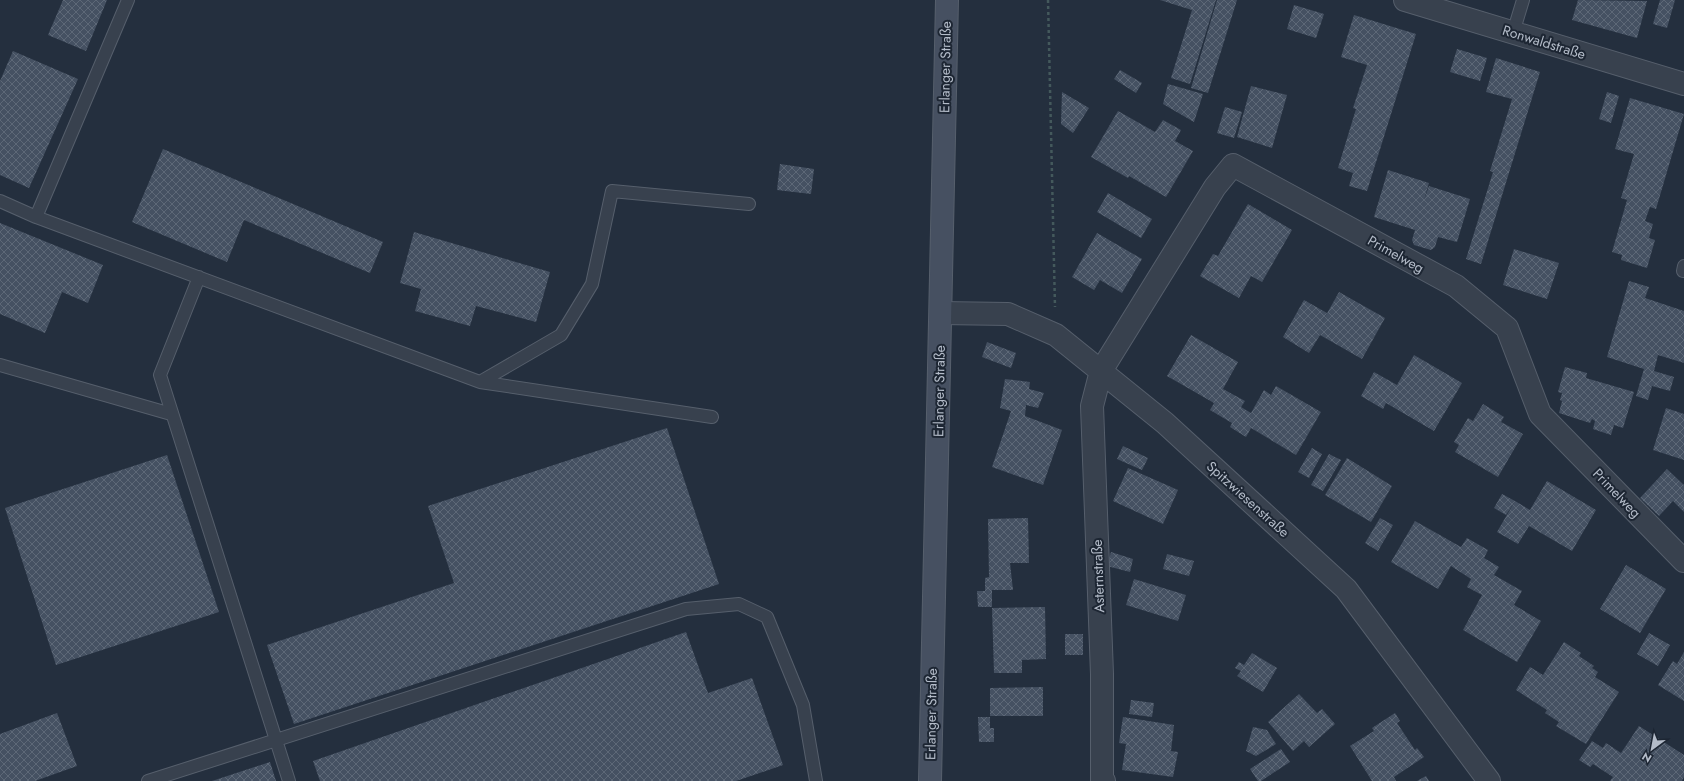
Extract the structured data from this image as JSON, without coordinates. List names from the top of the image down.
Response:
{
  "streets": {
    "main road": ["Erlanger Straße"],
    "street": [
      "Ronwaldstraße",
      "Primelweg",
      "Spitzwiesenstraße",
      "Asternstraße"
    ]
  },
  "crossings": [
    ["Erlanger Straße", "Spitzwiesenstraße"],
    ["Primelweg", "Spitzwiesenstraße"],
    ["Primelweg", "Asternstraße"],
    ["Spitzwiesenstraße", "Asternstraße"]
  ],
  "north": "bottom left"
}
